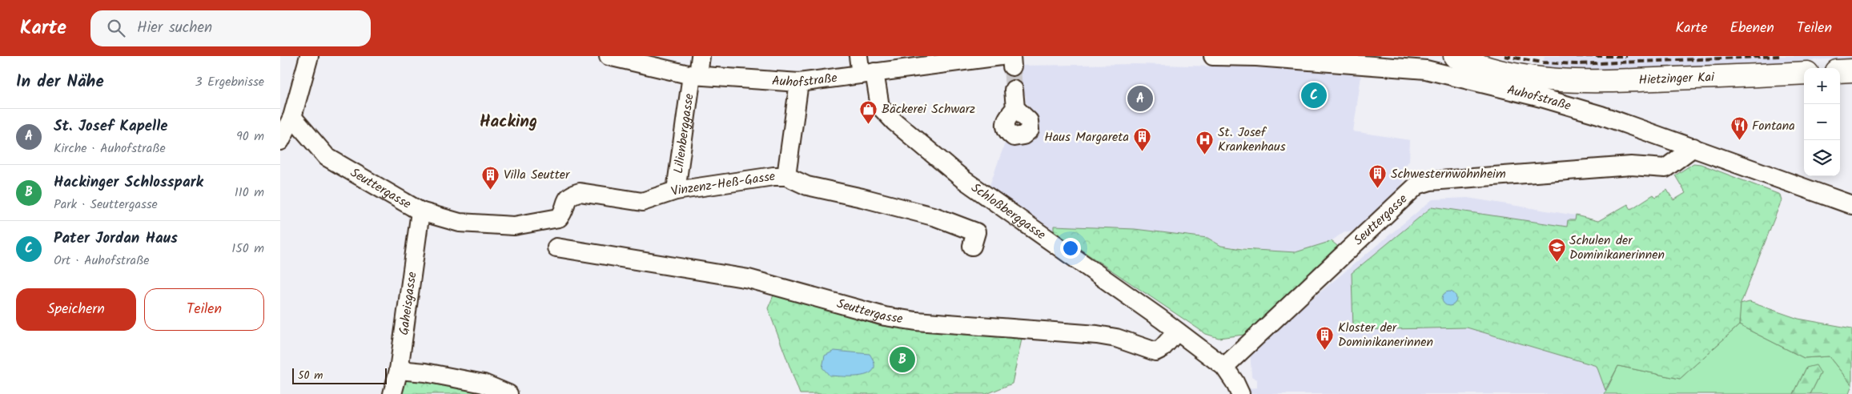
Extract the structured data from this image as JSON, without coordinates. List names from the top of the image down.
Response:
{
  "streets": {
    "main road": ["Hietzinger Kai"],
    "street": [
      "Auhofstraße",
      "Lilienberggasse",
      "Vinzenz-Heß-Gasse",
      "Seuttergasse",
      "Schloßberggasse",
      "Gaheisgasse"
    ]
  },
  "crossings": [
    ["Auhofstraße", "Lilienberggasse"],
    ["Auhofstraße", "Seuttergasse"],
    ["Auhofstraße", "Schloßberggasse"],
    ["Lilienberggasse", "Vinzenz-Heß-Gasse"],
    ["Vinzenz-Heß-Gasse", "Seuttergasse"],
    ["Seuttergasse", "Schloßberggasse"],
    ["Seuttergasse", "Gaheisgasse"]
  ],
  "districts": ["Hacking"],
  "places": {
    "shop": ["Bäckerei Schwarz"],
    "restaurant": ["Fontana"],
    "building": [
      "Haus Margareta",
      "Schwesternwohnheim",
      "Villa Seutter",
      "Kloster der Dominikanerinnen"
    ],
    "hospital": ["St. Josef Krankenhaus"],
    "school or university": ["Schulen der Dominikanerinnen"]
  },
  "scale_bar": "50 m",
  "page": {
    "header": "Karte",
    "search": "Hier suchen",
    "nav": ["Karte", "Ebenen", "Teilen"],
    "heading": ["In der Nähe", "3 Ergebnisse"],
    "map_buttons": ["+", "−"],
    "pins": ["C", "A", "B"],
    "list": [
      {
        "mark": "A",
        "name": "St. Josef Kapelle",
        "note": "Kirche · Auhofstraße",
        "value": "90 m"
      },
      {
        "mark": "B",
        "name": "Hackinger Schlosspark",
        "note": "Park · Seuttergasse",
        "value": "110 m"
      },
      {
        "mark": "C",
        "name": "Pater Jordan Haus",
        "note": "Ort · Auhofstraße",
        "value": "150 m"
      }
    ],
    "buttons": ["Speichern", "Teilen"],
    "scale": "50 m"
  }
}
